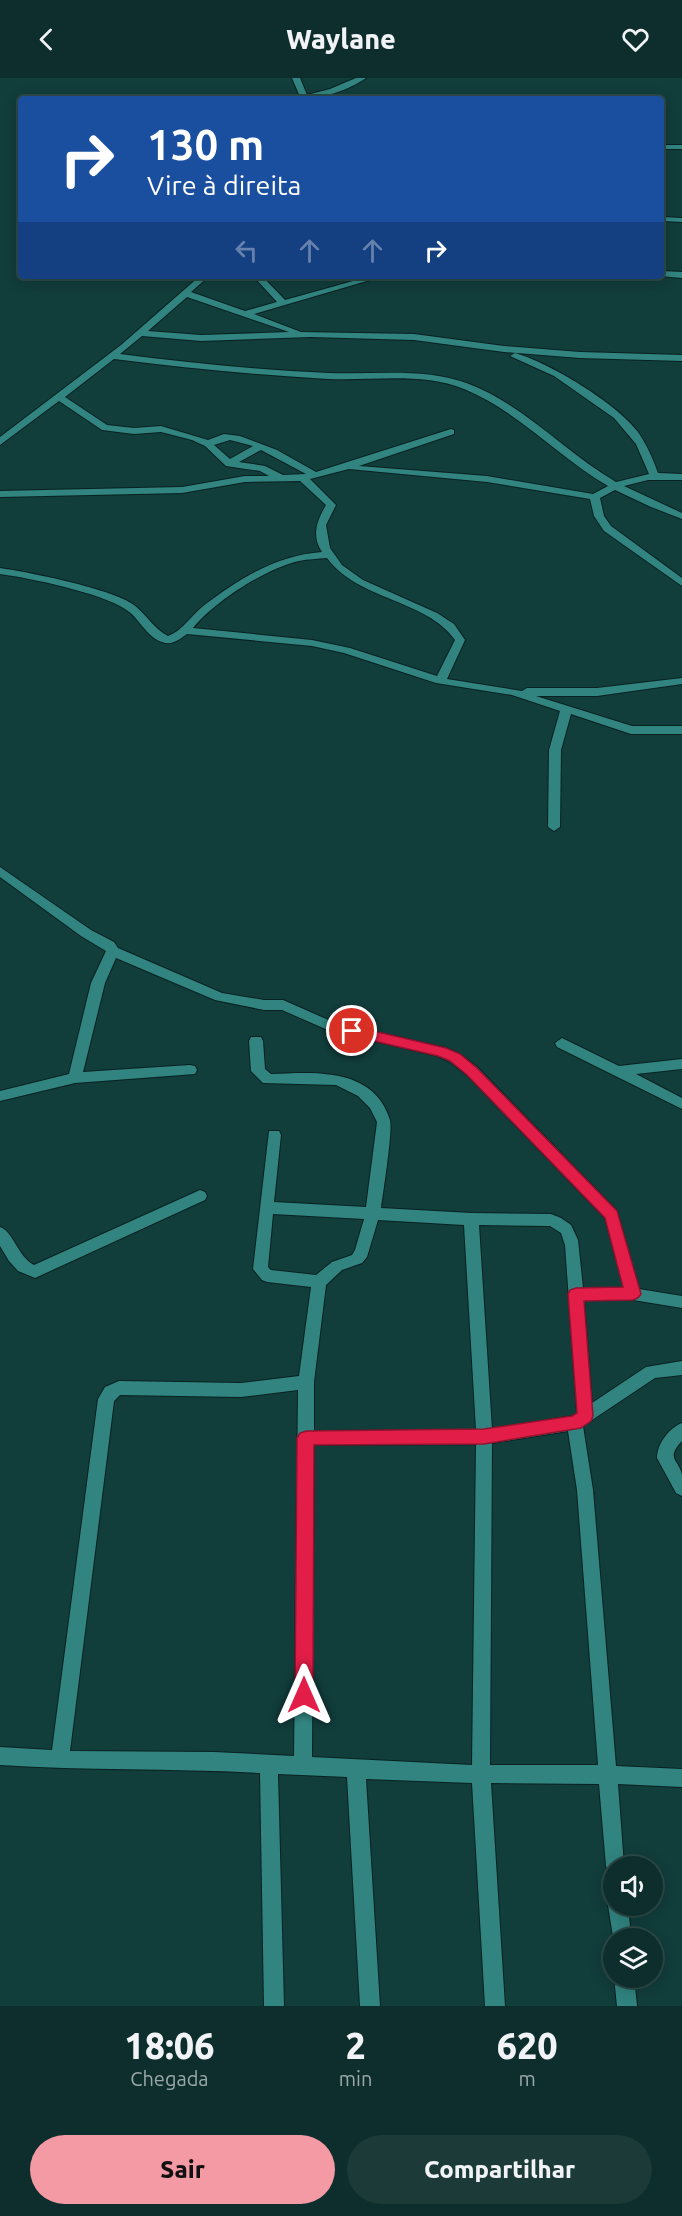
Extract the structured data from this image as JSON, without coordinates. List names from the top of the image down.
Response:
{
  "page": {
    "header": "Waylane",
    "turn": ["130 m", "Vire à direita"],
    "eta": [
      "18:06",
      "Chegada",
      "2",
      "min",
      "620",
      "m"
    ],
    "buttons": ["Sair", "Compartilhar"]
  }
}
